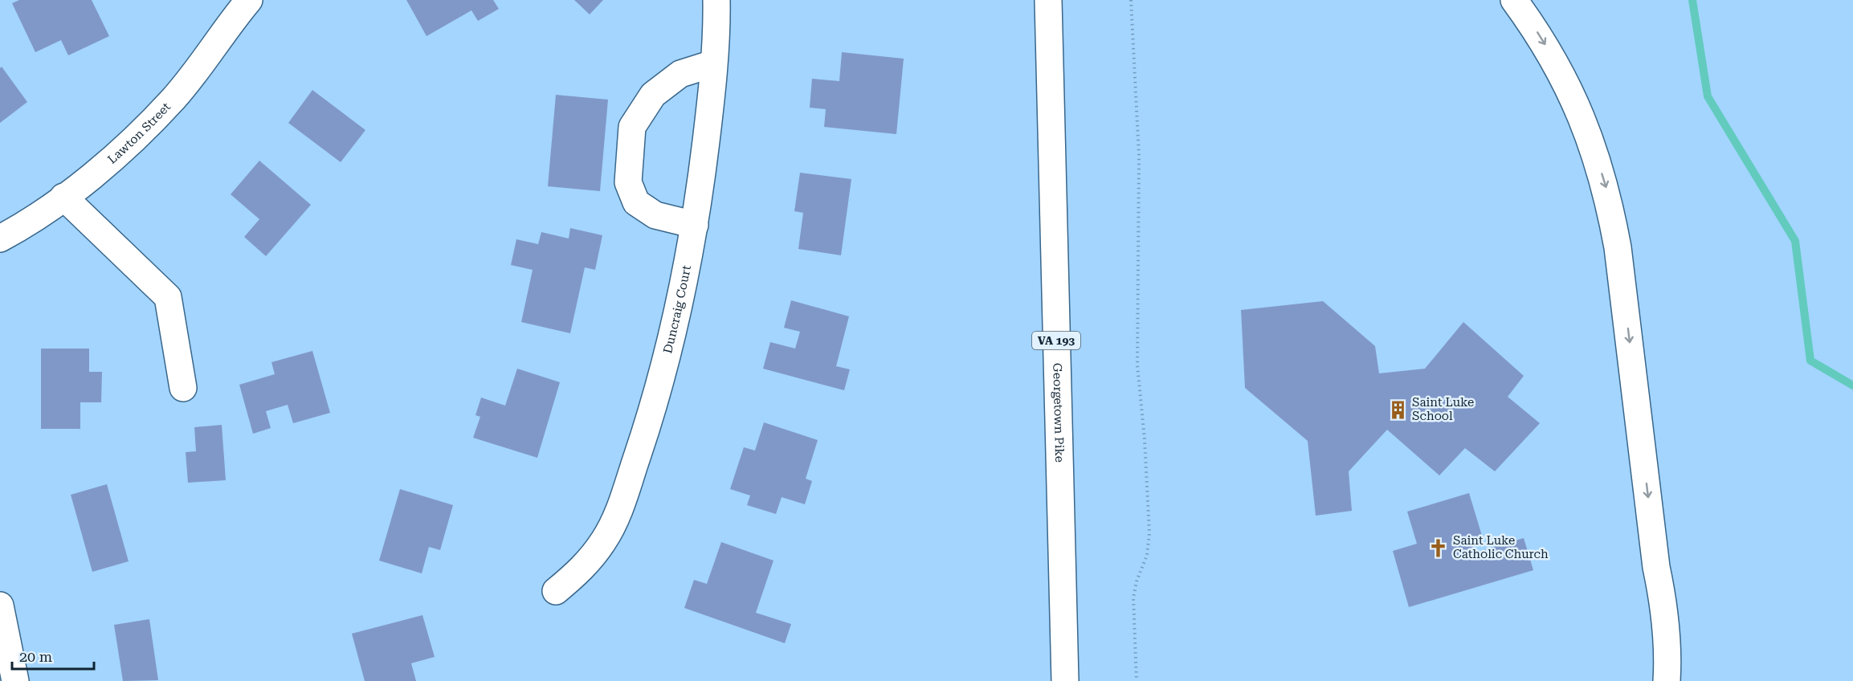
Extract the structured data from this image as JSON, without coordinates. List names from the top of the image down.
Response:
{
  "streets": {
    "street": [
      "Lawton Street",
      "Duncraig Court",
      "VA 193",
      "Georgetown Pike"
    ]
  },
  "places": {
    "building": ["Saint Luke School"],
    "church": ["Saint Luke Catholic Church"]
  },
  "scale_bar": "20 m"
}
